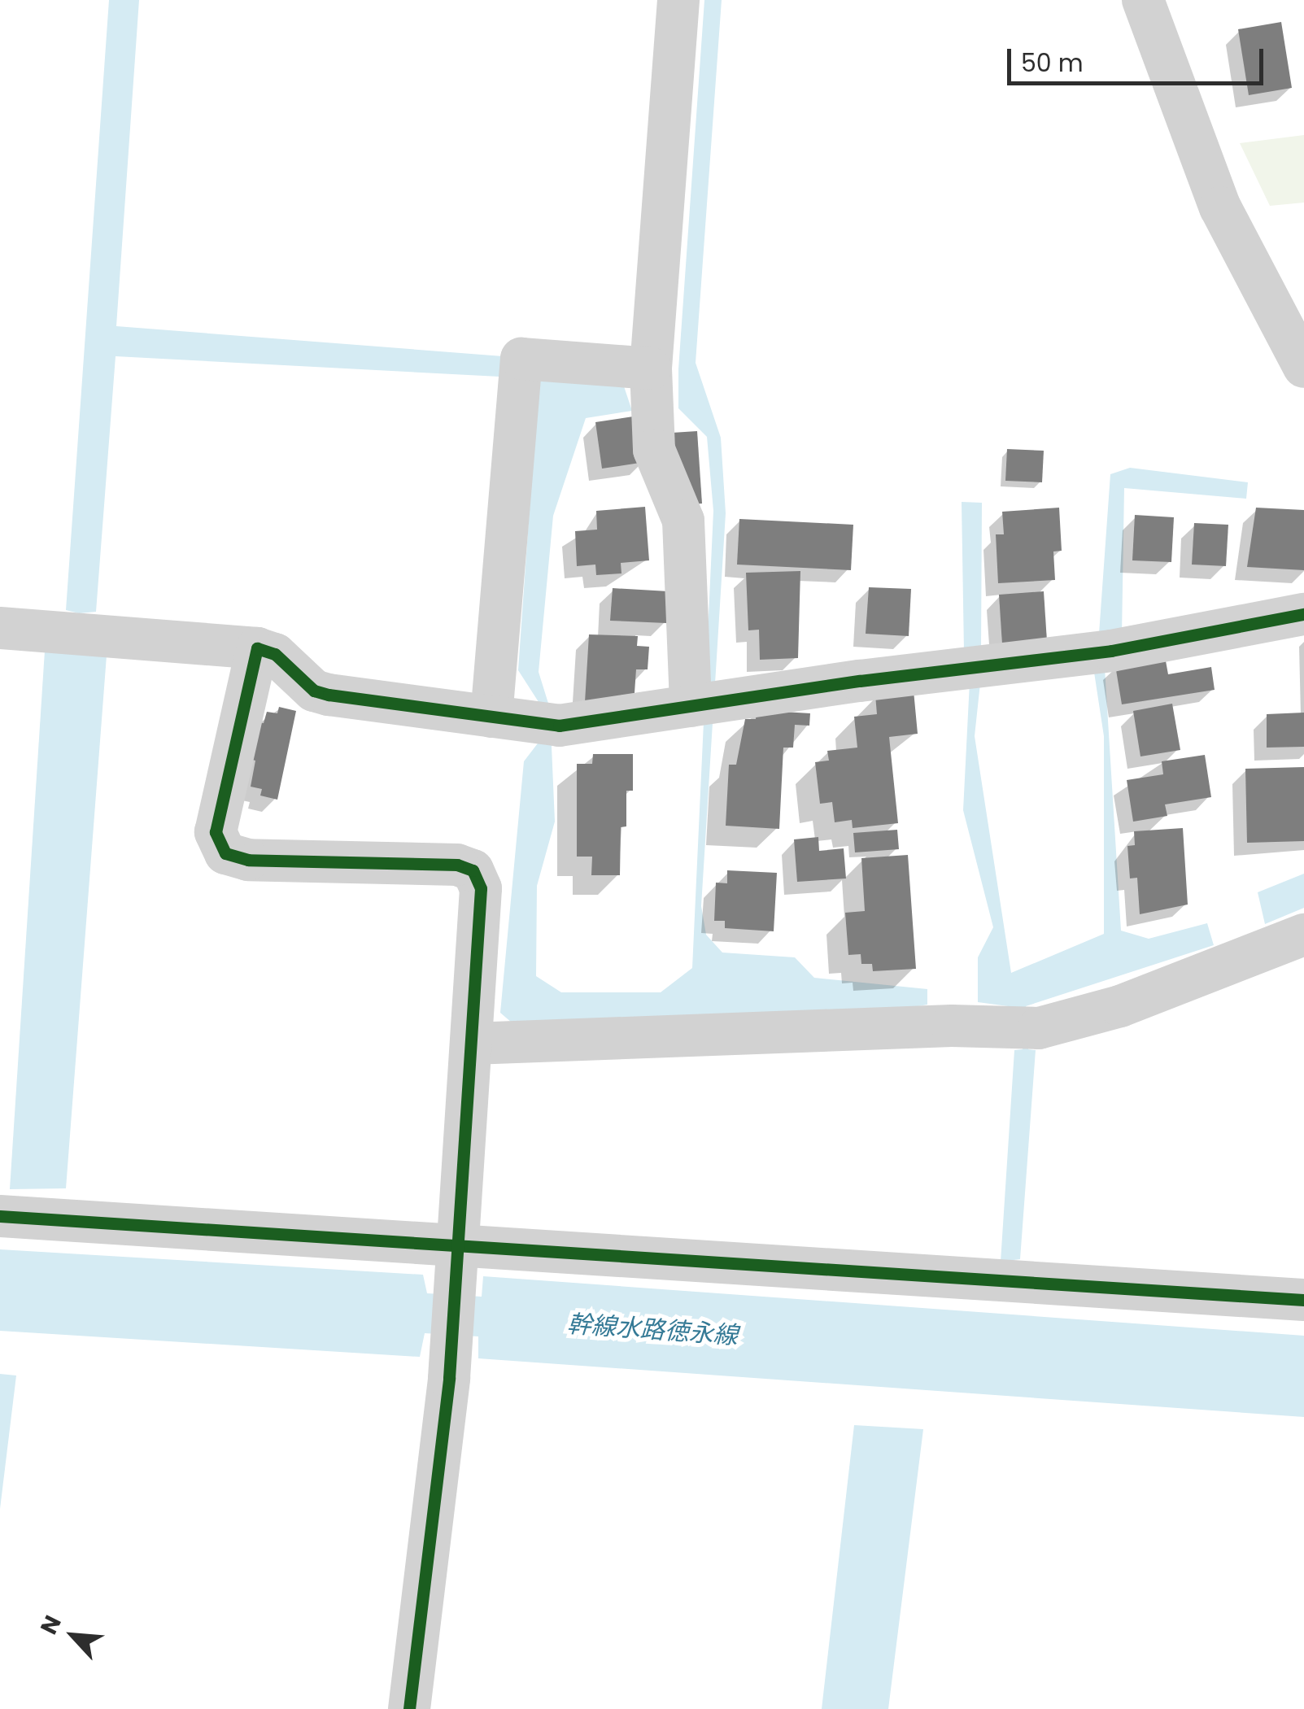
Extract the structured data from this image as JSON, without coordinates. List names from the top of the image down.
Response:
{
  "water": ["幹線水路徳永線"],
  "scale_bar": "50 m",
  "north": "top left"
}
